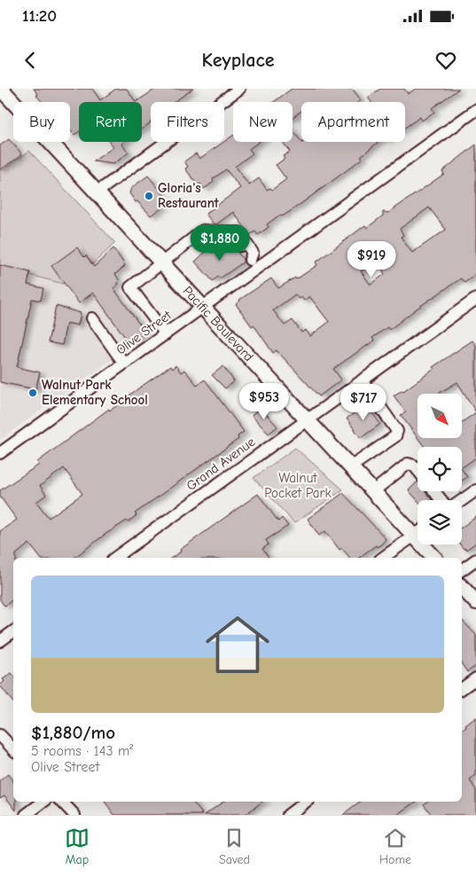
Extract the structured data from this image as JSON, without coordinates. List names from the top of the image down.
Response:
{
  "streets": {
    "main road": ["Pacific Boulevard"],
    "street": ["Olive Street", "Grand Avenue"]
  },
  "crossings": [
    ["Pacific Boulevard", "Olive Street"],
    ["Pacific Boulevard", "Grand Avenue"]
  ],
  "parks": ["Walnut Pocket Park"],
  "places": ["Gloria's Restaurant", "Walnut Park Elementary School"],
  "north": "bottom right",
  "page": {
    "status": "11:20",
    "header": "Keyplace",
    "chip": [
      "Buy",
      "Rent",
      "Filters",
      "New",
      "Apartment"
    ],
    "price": [
      "$1,880",
      "$919",
      "$953",
      "$717"
    ],
    "list": [
      {
        "name": "$1,880/mo",
        "note": "5 rooms · 143 m² · Olive Street"
      }
    ],
    "tabs": ["Map", "Saved", "Home"]
  }
}
